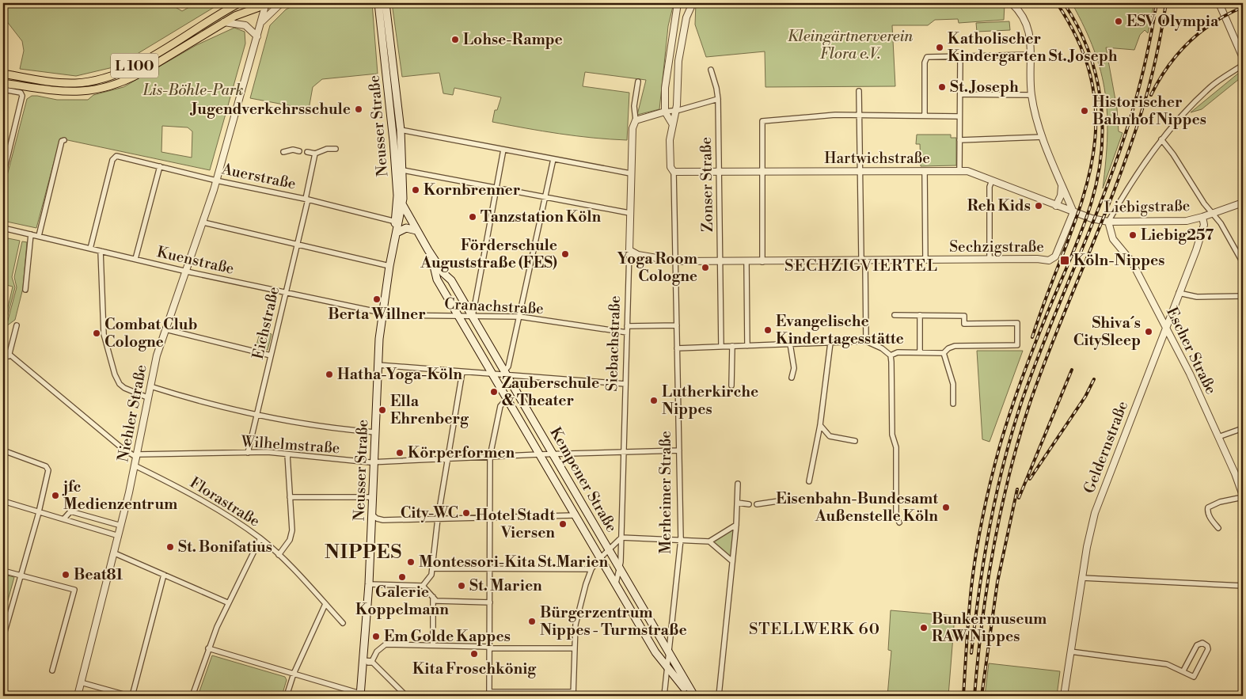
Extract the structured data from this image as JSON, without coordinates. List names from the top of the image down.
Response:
{
  "streets": {
    "main road": ["L 100", "Neusser Straße", "Kempener Straße"],
    "street": [
      "Hartwichstraße",
      "Auerstraße",
      "Zonser Straße",
      "Liebigstraße",
      "Sechzigstraße",
      "Kuenstraße",
      "Cranachstraße",
      "Eichstraße",
      "Siebachstraße",
      "Escher Straße",
      "Niehler Straße",
      "Wilhelmstraße",
      "Geldernstraße",
      "Merheimer Straße",
      "Florastraße"
    ]
  },
  "crossings": [
    ["L 100", "Niehler Straße"],
    ["Neusser Straße", "Auerstraße"],
    ["Neusser Straße", "Kuenstraße"],
    ["Neusser Straße", "Cranachstraße"],
    ["Neusser Straße", "Wilhelmstraße"],
    ["Neusser Straße", "Kempener Straße"],
    ["Hartwichstraße", "Zonser Straße"],
    ["Hartwichstraße", "Liebigstraße"],
    ["Hartwichstraße", "Sechzigstraße"],
    ["Hartwichstraße", "Merheimer Straße"],
    ["Auerstraße", "Kuenstraße"],
    ["Auerstraße", "Eichstraße"],
    ["Auerstraße", "Niehler Straße"],
    ["Zonser Straße", "Sechzigstraße"],
    ["Liebigstraße", "Sechzigstraße"],
    ["Liebigstraße", "Escher Straße"],
    ["Liebigstraße", "Geldernstraße"],
    ["Sechzigstraße", "Siebachstraße"],
    ["Sechzigstraße", "Merheimer Straße"],
    ["Kuenstraße", "Cranachstraße"],
    ["Kuenstraße", "Eichstraße"],
    ["Kuenstraße", "Niehler Straße"],
    ["Cranachstraße", "Siebachstraße"],
    ["Cranachstraße", "Kempener Straße"],
    ["Eichstraße", "Wilhelmstraße"],
    ["Siebachstraße", "Wilhelmstraße"],
    ["Siebachstraße", "Kempener Straße"],
    ["Escher Straße", "Geldernstraße"],
    ["Niehler Straße", "Wilhelmstraße"],
    ["Niehler Straße", "Florastraße"],
    ["Wilhelmstraße", "Kempener Straße"],
    ["Wilhelmstraße", "Merheimer Straße"],
    ["Kempener Straße", "Merheimer Straße"]
  ],
  "districts": ["SECHZIGVIERTEL", "NIPPES", "STELLWERK 60"],
  "parks": ["Kleingärtnerverein Flora e.V.", "Lis-Böhle-Park"],
  "places": {
    "other": [
      "ESV Olympia",
      "Lohse-Rampe",
      "Katholischer Kindergarten St. Joseph",
      "St. Joseph",
      "Jugendverkehrsschule",
      "Historischer Bahnhof Nippes",
      "Kornbrenner",
      "Reh Kids",
      "Tanzstation Köln",
      "Liebig257",
      "Förderschule Auguststraße (FES)",
      "Yoga Room Cologne",
      "Berta Willner",
      "Evangelische Kindertagesstätte",
      "Shiva´s CitySleep",
      "Combat Club Cologne",
      "Hatha-Yoga-Köln",
      "Zauberschule & Theater",
      "Lutherkirche Nippes",
      "Ella Ehrenberg",
      "Körperformen",
      "jfc Medienzentrum",
      "Eisenbahn-Bundesamt Außenstelle Köln",
      "City-WC",
      "Hotel Stadt Viersen",
      "St. Bonifatius",
      "Montessori-Kita St.Marien",
      "Beat81",
      "Galerie Koppelmann",
      "St. Marien",
      "Bürgerzentrum Nippes - Turmstraße",
      "Bunkermuseum RAW Nippes",
      "Em Golde Kappes",
      "Kita Froschkönig"
    ],
    "transit": ["Köln-Nippes"]
  }
}
